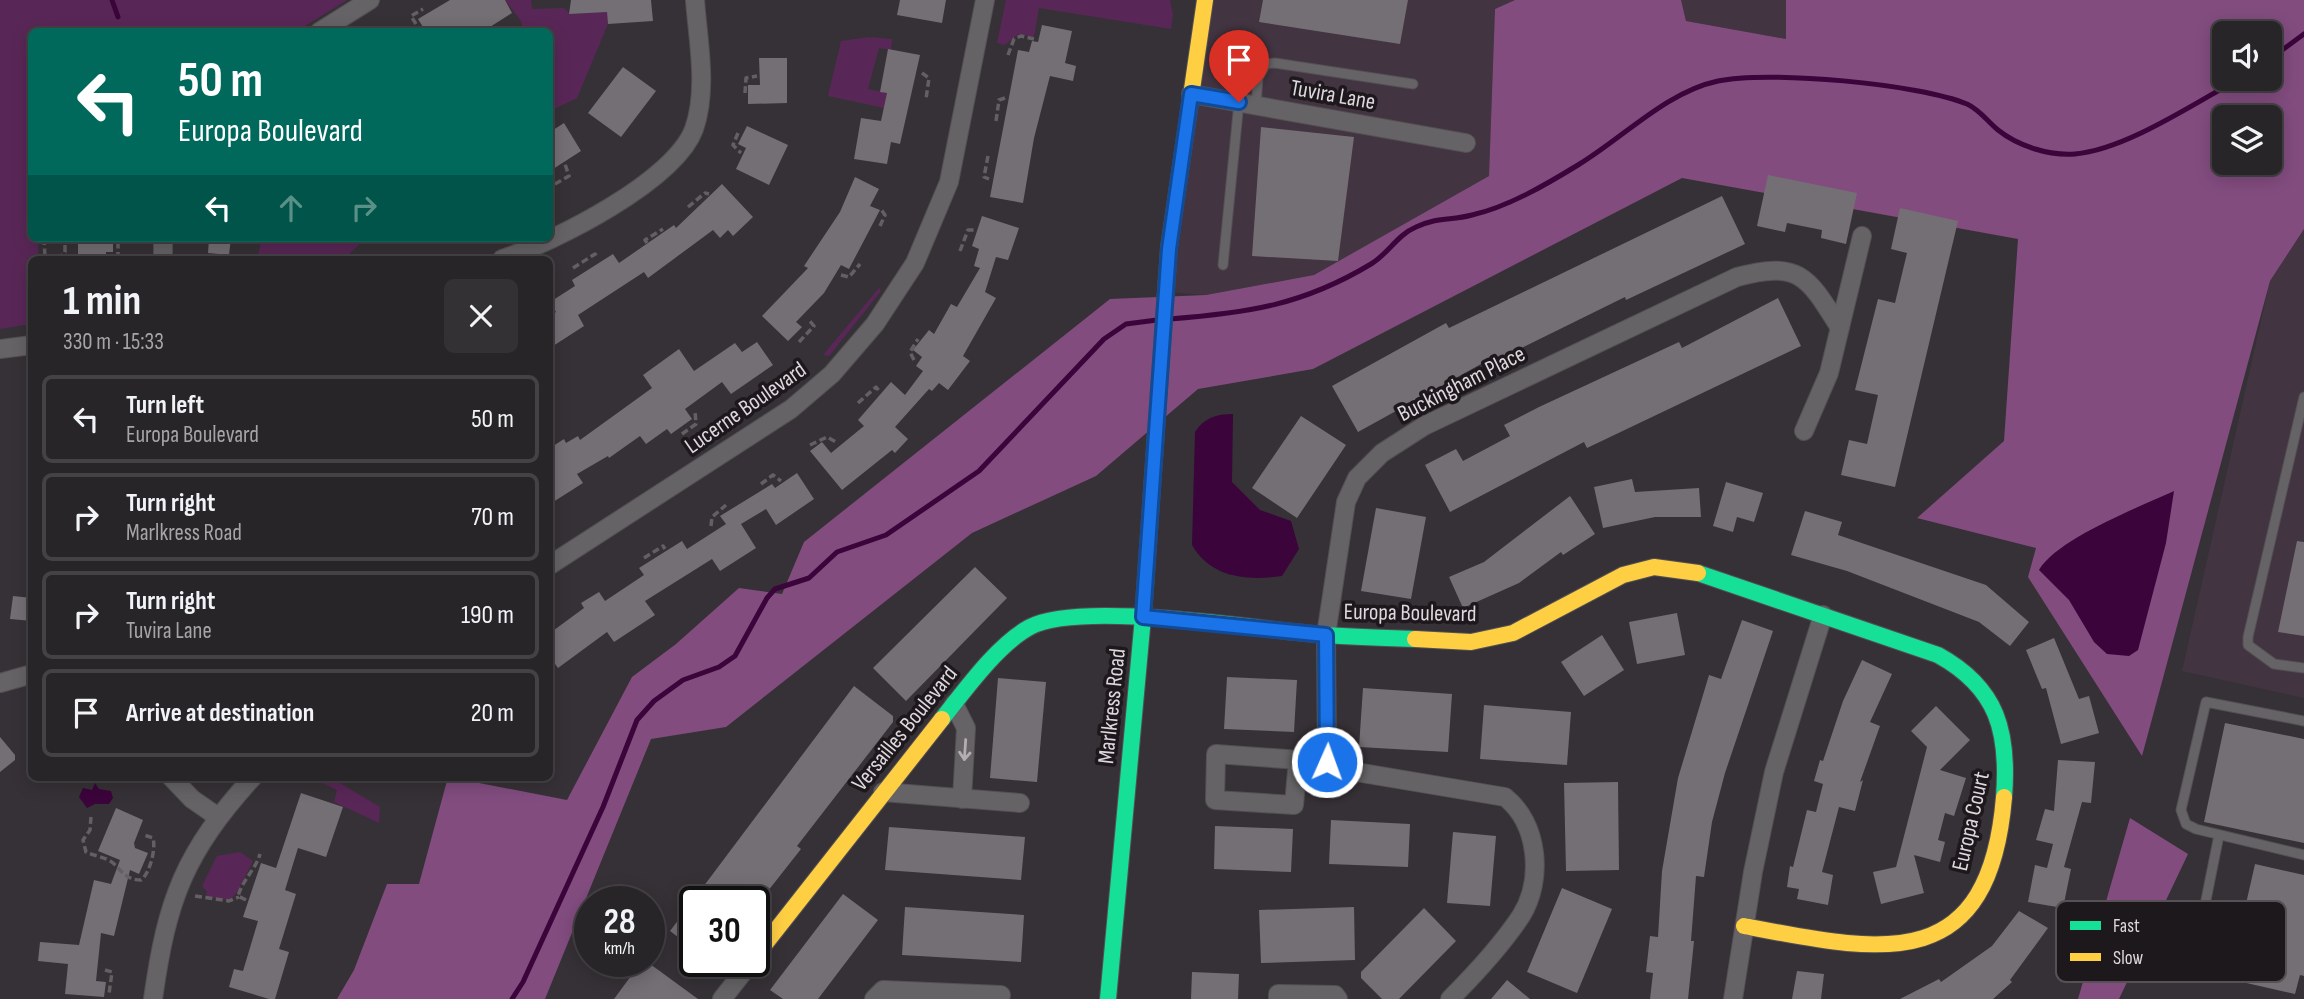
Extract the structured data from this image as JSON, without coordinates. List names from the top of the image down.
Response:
{
  "streets": {
    "street": [
      "Tuvira Lane",
      "Buckingham Place",
      "Lucerne Boulevard",
      "Europa Boulevard",
      "Marlkress Road",
      "Versailles Boulevard",
      "Europa Court"
    ]
  },
  "crossings": [
    ["Tuvira Lane", "Marlkress Road"],
    ["Buckingham Place", "Europa Boulevard"],
    ["Europa Boulevard", "Marlkress Road"],
    ["Europa Boulevard", "Versailles Boulevard"],
    ["Europa Boulevard", "Europa Court"],
    ["Marlkress Road", "Versailles Boulevard"]
  ],
  "legend": ["Fast", "Slow"],
  "page": {
    "turn": ["50 m", "Europa Boulevard"],
    "heading": ["1 min", "330 m · 15:33"],
    "list": [
      {
        "name": "Turn left",
        "note": "Europa Boulevard",
        "value": "50 m"
      },
      {
        "name": "Turn right",
        "note": "Marlkress Road",
        "value": "70 m"
      },
      {
        "name": "Turn right",
        "note": "Tuvira Lane",
        "value": "190 m"
      },
      {
        "name": "Arrive at destination",
        "value": "20 m"
      }
    ],
    "speed": "28 km/h",
    "limit": "30"
  }
}
